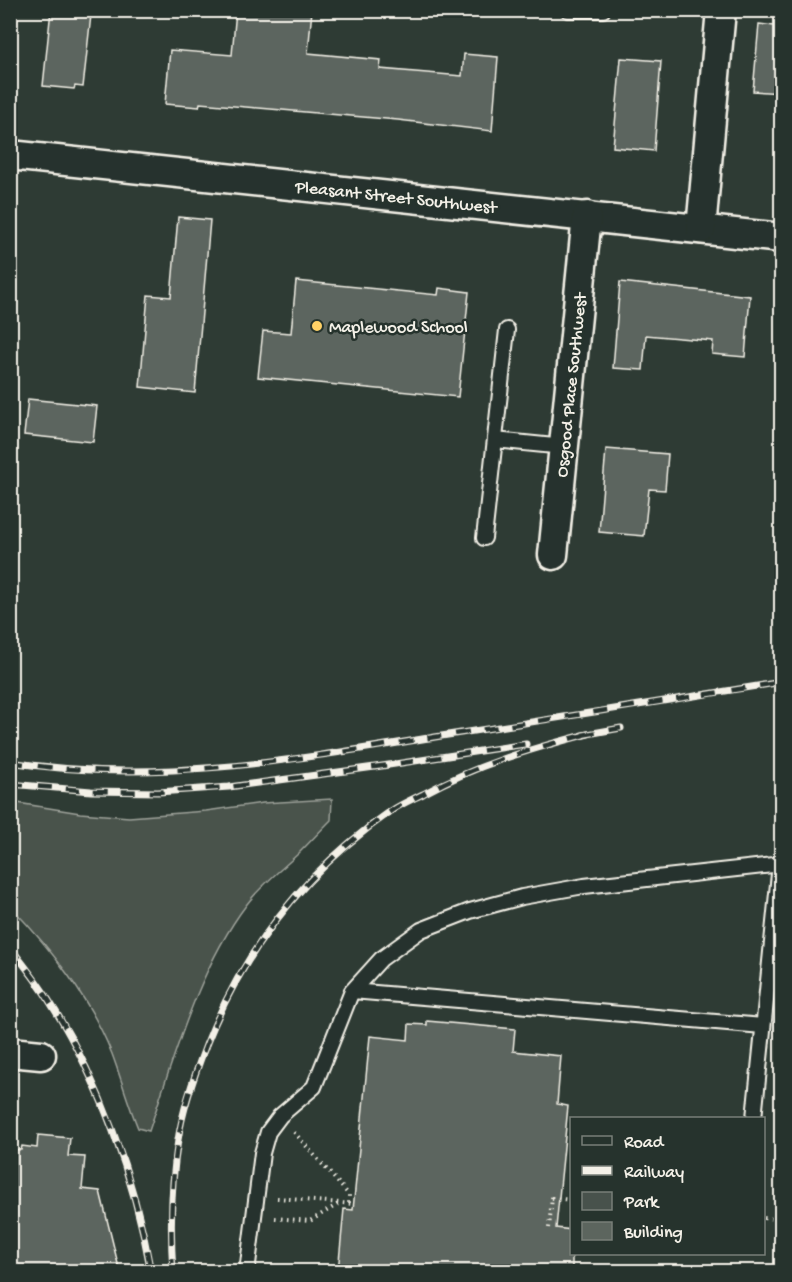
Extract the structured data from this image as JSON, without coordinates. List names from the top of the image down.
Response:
{
  "streets": {
    "street": ["Pleasant Street Southwest", "Osgood Place Southwest"]
  },
  "crossings": [
    ["Pleasant Street Southwest", "Osgood Place Southwest"]
  ],
  "places": ["Maplewood School"],
  "legend": [
    "Road",
    "Railway",
    "Park",
    "Building"
  ]
}
